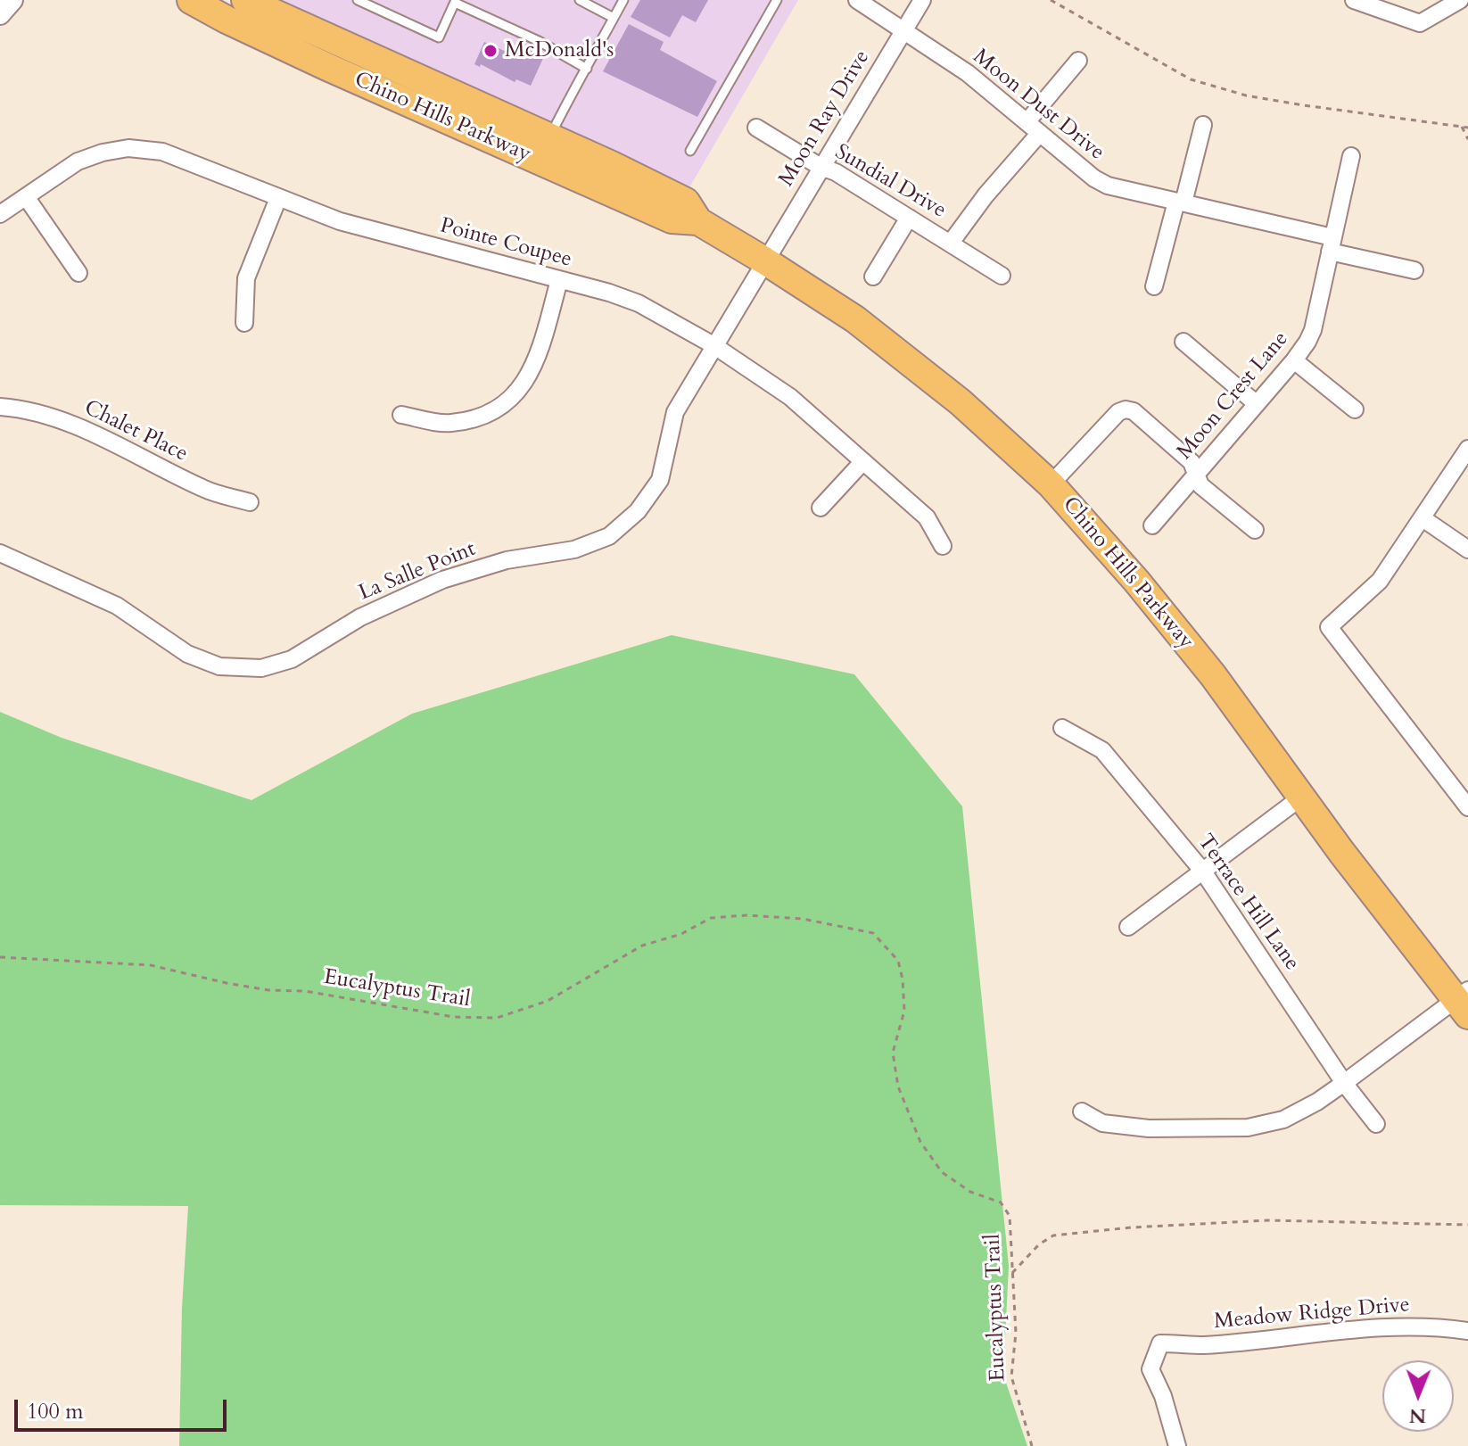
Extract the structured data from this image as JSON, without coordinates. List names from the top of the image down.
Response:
{
  "streets": {
    "main road": ["Chino Hills Parkway"],
    "street": [
      "Moon Dust Drive",
      "Moon Ray Drive",
      "Sundial Drive",
      "Pointe Coupee",
      "Moon Crest Lane",
      "Chalet Place",
      "La Salle Point",
      "Terrace Hill Lane",
      "Meadow Ridge Drive"
    ],
    "path": ["Eucalyptus Trail"]
  },
  "crossings": [
    ["Moon Dust Drive", "Moon Ray Drive"],
    ["Moon Dust Drive", "Moon Crest Lane"],
    ["Chino Hills Parkway", "Moon Ray Drive"],
    ["Chino Hills Parkway", "La Salle Point"],
    ["Moon Ray Drive", "Sundial Drive"],
    ["Moon Ray Drive", "La Salle Point"],
    ["Pointe Coupee", "La Salle Point"]
  ],
  "places": ["McDonald's"],
  "scale_bar": "100 m",
  "north": "bottom"
}
